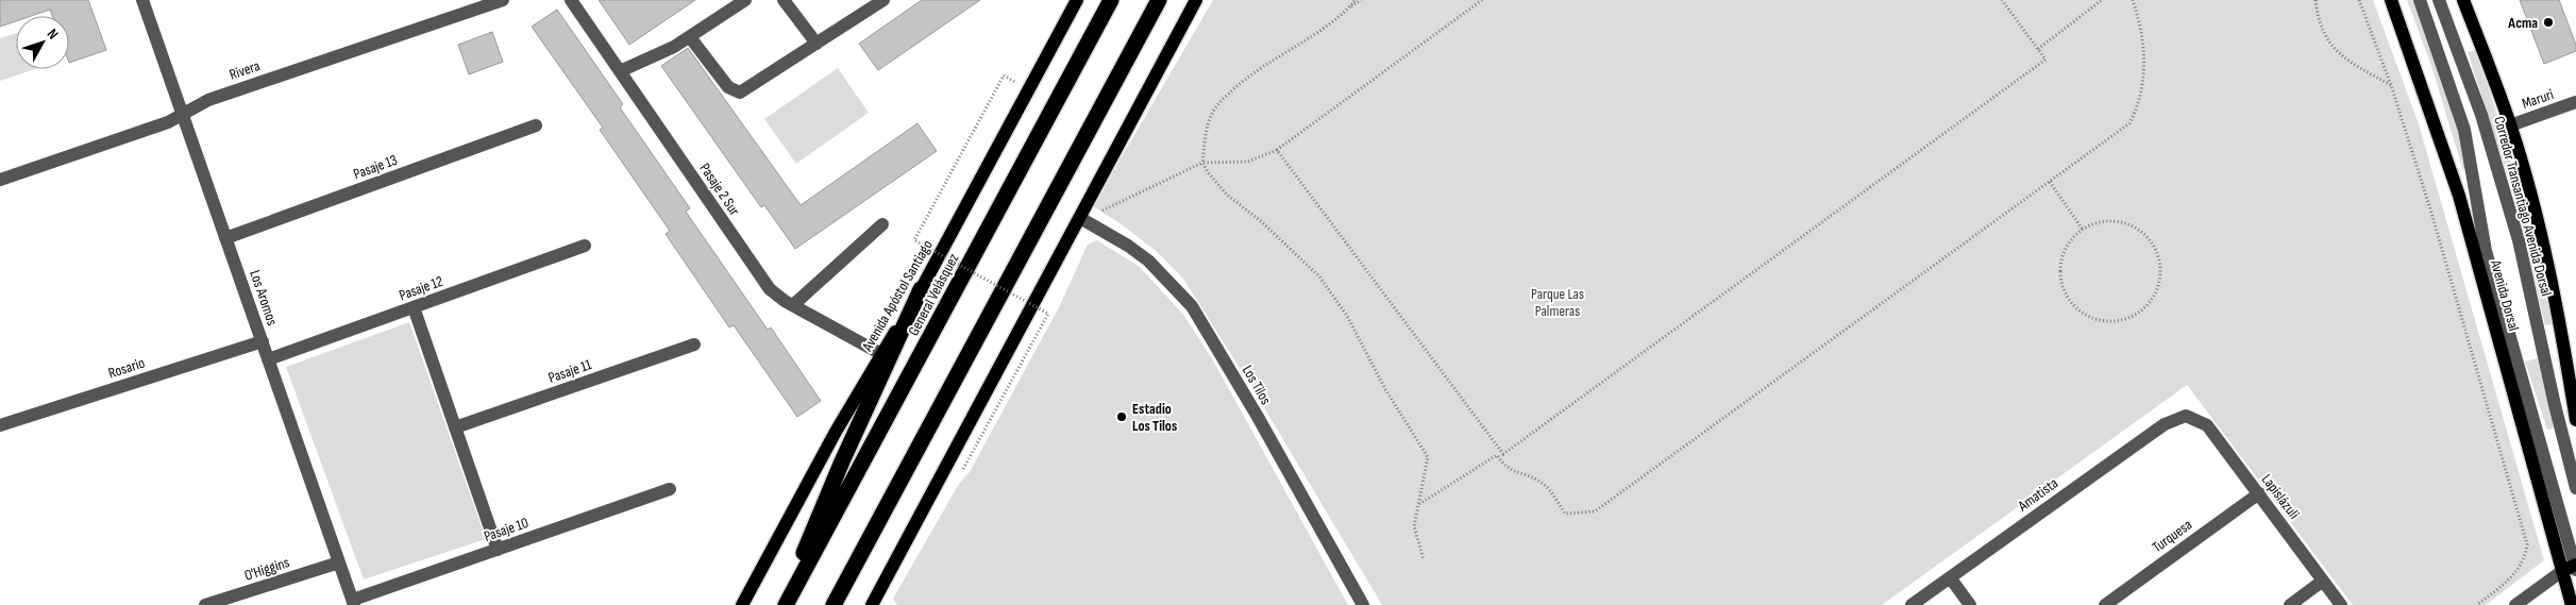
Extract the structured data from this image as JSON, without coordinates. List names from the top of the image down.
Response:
{
  "streets": {
    "highway": ["General Velásquez"],
    "main road": ["Avenida Apóstol Santiago", "Avenida Dorsal"],
    "street": [
      "Rivera",
      "Maruri",
      "Pasaje 13",
      "Pasaje 2 Sur",
      "Corredor Transantiago Avenida Dorsal",
      "Pasaje 12",
      "Los Aromos",
      "Rosario",
      "Pasaje 11",
      "Los Tilos",
      "Amatista",
      "Lapislázuli",
      "Pasaje 10",
      "Turquesa",
      "O'Higgins"
    ]
  },
  "crossings": [
    ["Rivera", "Los Aromos"],
    ["Pasaje 13", "Los Aromos"],
    ["Pasaje 2 Sur", "Avenida Apóstol Santiago"],
    ["Pasaje 12", "Los Aromos"],
    ["Los Aromos", "Rosario"],
    ["Los Aromos", "Pasaje 10"],
    ["Los Aromos", "O'Higgins"],
    ["Amatista", "Lapislázuli"],
    ["Lapislázuli", "Turquesa"]
  ],
  "parks": ["Parque Las Palmeras"],
  "places": ["Acma", "Estadio Los Tilos"],
  "north": "top right"
}
